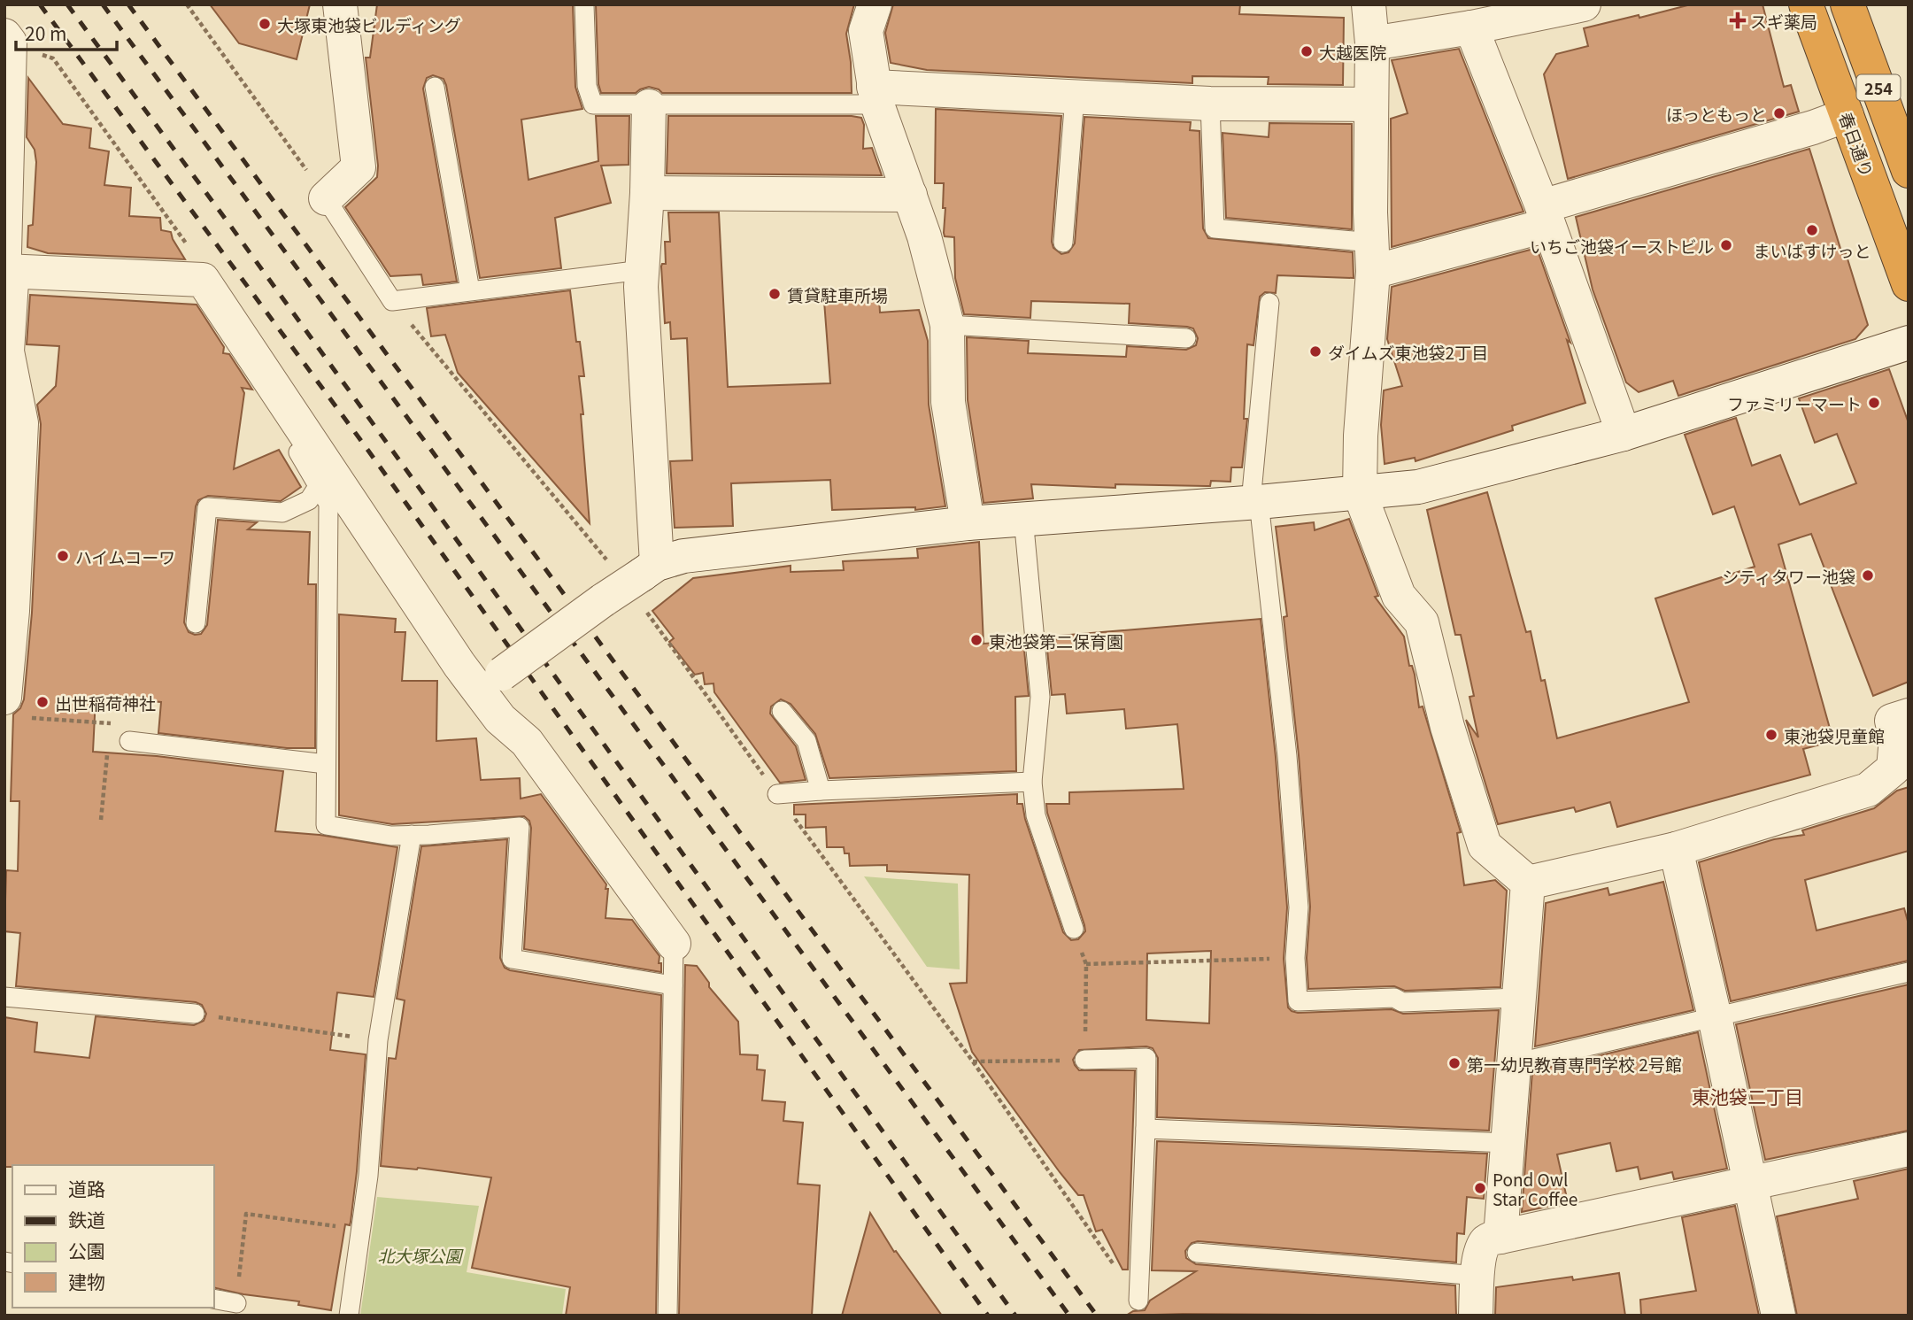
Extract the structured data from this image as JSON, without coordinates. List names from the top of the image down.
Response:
{
  "streets": {
    "highway": ["254", "春日通り"]
  },
  "districts": ["東池袋二丁目"],
  "parks": ["北大塚公園"],
  "places": {
    "health": ["スギ薬局"],
    "other": [
      "大塚東池袋ビルディング",
      "大越医院",
      "ほっともっと",
      "まいばすけっと",
      "いちご池袋イーストビル",
      "賃貸駐車所場",
      "ダイムズ東池袋2丁目",
      "ファミリーマート",
      "ハイムコーワ",
      "シティタワー池袋",
      "東池袋第二保育園",
      "出世稲荷神社",
      "東池袋児童館",
      "第一幼児教育専門学校 2号館",
      "Pond Owl Star Coffee"
    ]
  },
  "legend": [
    "道路",
    "鉄道",
    "公園",
    "建物"
  ],
  "scale_bar": "20 m"
}
